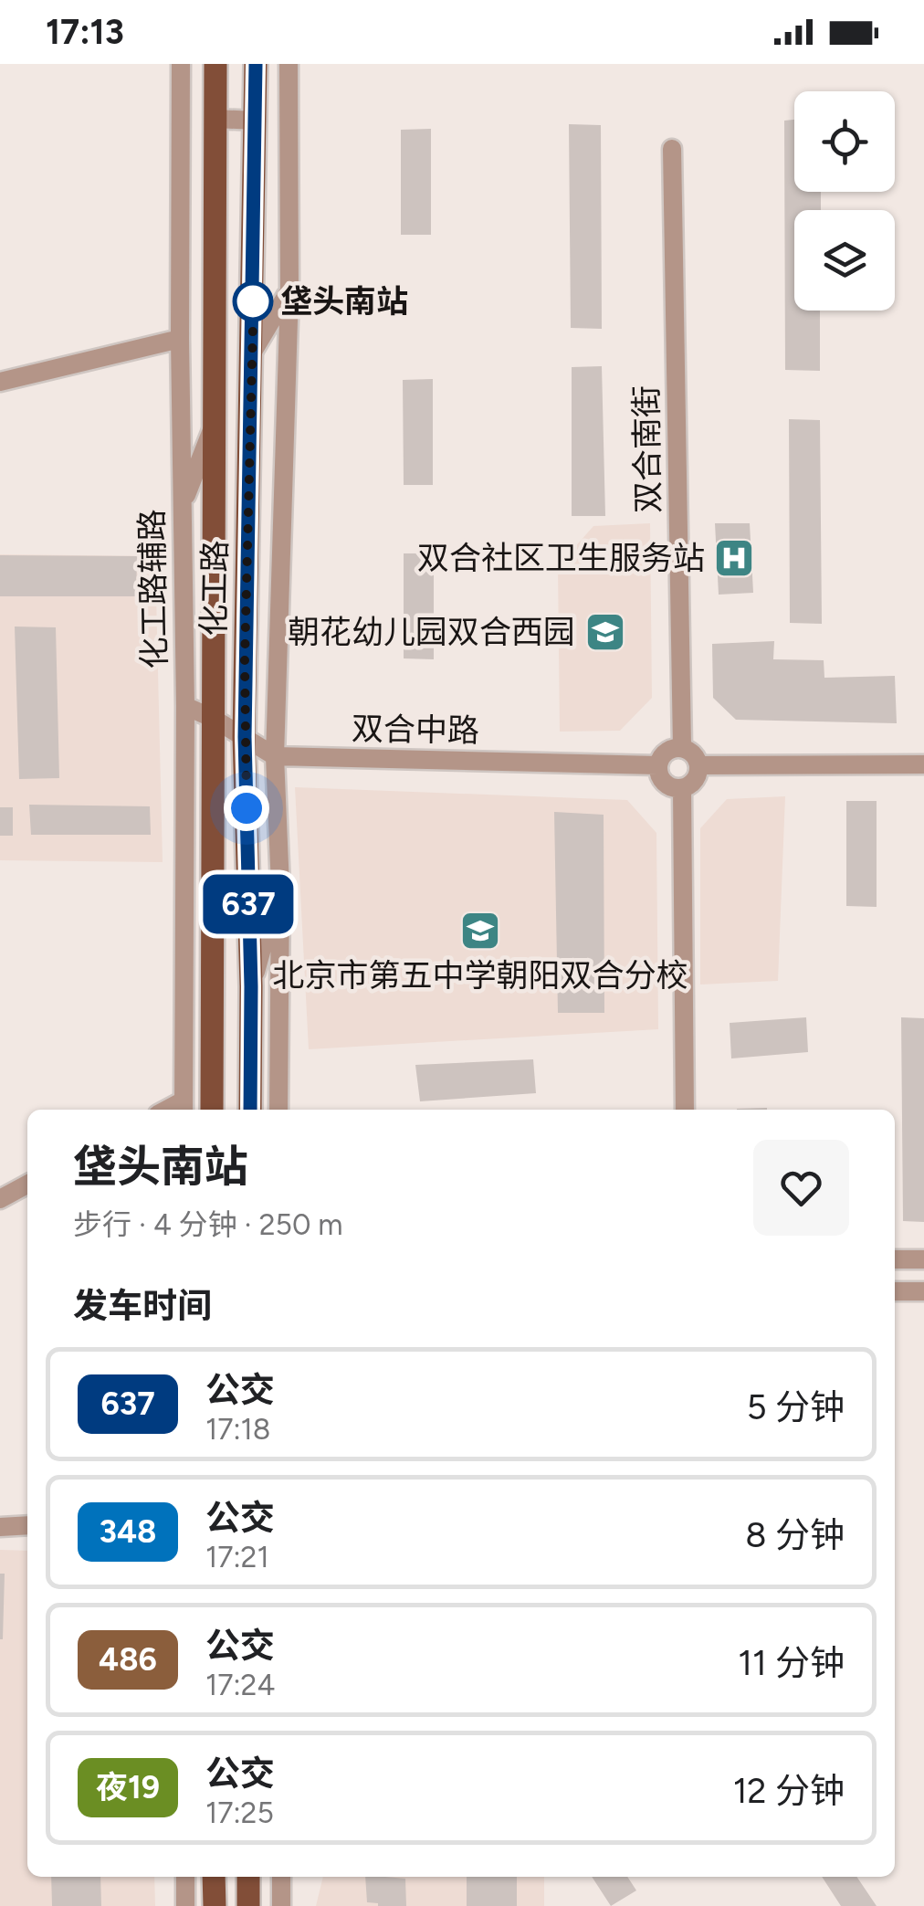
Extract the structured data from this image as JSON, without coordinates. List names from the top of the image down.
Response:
{
  "streets": {
    "main road": ["化工路"],
    "street": ["双合南街", "化工路辅路", "双合中路"]
  },
  "crossings": [
    ["双合南街", "双合中路"]
  ],
  "places": {
    "other": ["垡头南站"],
    "hospital": ["双合社区卫生服务站"],
    "school or university": ["朝花幼儿园双合西园", "北京市第五中学朝阳双合分校"]
  },
  "lines": ["bus line 637"],
  "page": {
    "status": "17:13",
    "on_map": "637",
    "heading": [
      ["垡头南站", "步行 · 4 分钟 · 250 m"],
      "发车时间"
    ],
    "list": [
      {
        "mark": "637",
        "name": "公交",
        "note": "17:18",
        "value": "5 分钟"
      },
      {
        "mark": "348",
        "name": "公交",
        "note": "17:21",
        "value": "8 分钟"
      },
      {
        "mark": "486",
        "name": "公交",
        "note": "17:24",
        "value": "11 分钟"
      },
      {
        "mark": "夜19",
        "name": "公交",
        "note": "17:25",
        "value": "12 分钟"
      }
    ]
  }
}
